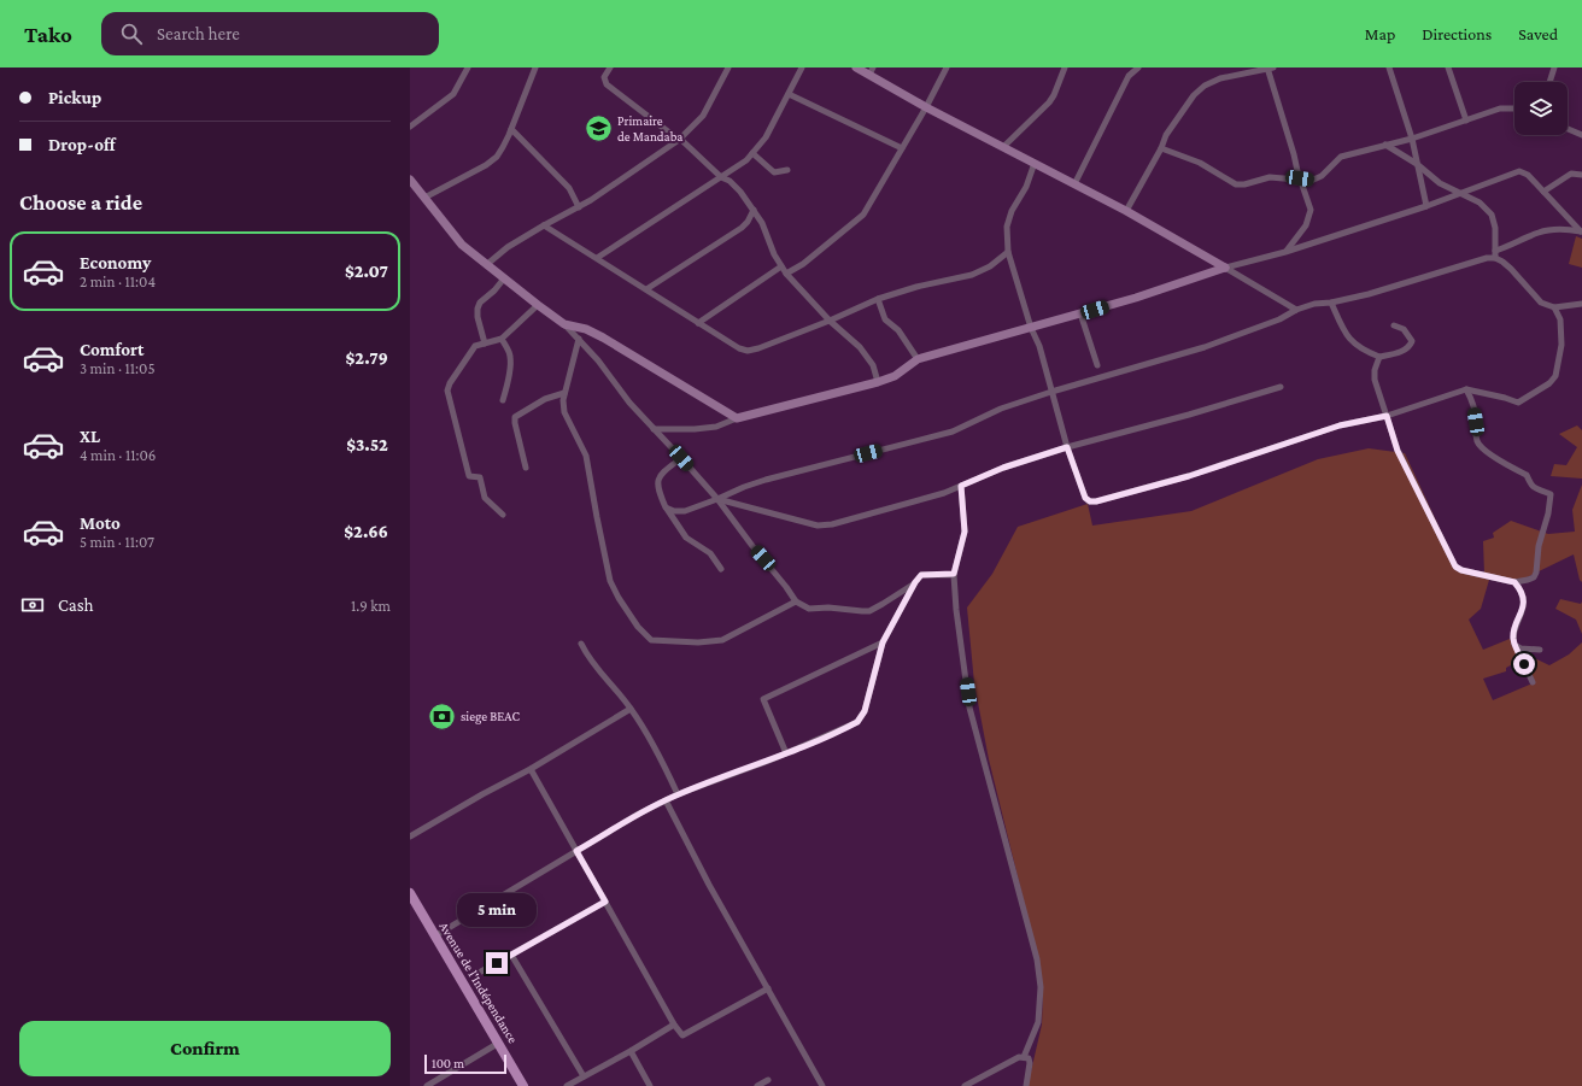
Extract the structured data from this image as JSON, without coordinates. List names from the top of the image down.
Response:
{
  "streets": {
    "main road": ["Avenue de l'Indépendance"]
  },
  "places": {
    "school or university": ["Primaire de Mandaba"],
    "bank": ["siege BEAC"]
  },
  "scale_bar": "100 m",
  "page": {
    "header": "Tako",
    "search": "Search here",
    "nav": ["Map", "Directions", "Saved"],
    "banner": ["Pickup", "Drop-off"],
    "heading": "Choose a ride",
    "list": [
      {
        "name": "Economy",
        "note": "2 min · 11:04",
        "value": "$2.07"
      },
      {
        "name": "Comfort",
        "note": "3 min · 11:05",
        "value": "$2.79"
      },
      {
        "name": "XL",
        "note": "4 min · 11:06",
        "value": "$3.52"
      },
      {
        "name": "Moto",
        "note": "5 min · 11:07",
        "value": "$2.66"
      }
    ],
    "pay": ["Cash", "1.9 km"],
    "bubble": "5 min",
    "buttons": "Confirm",
    "scale": "100 m"
  }
}
